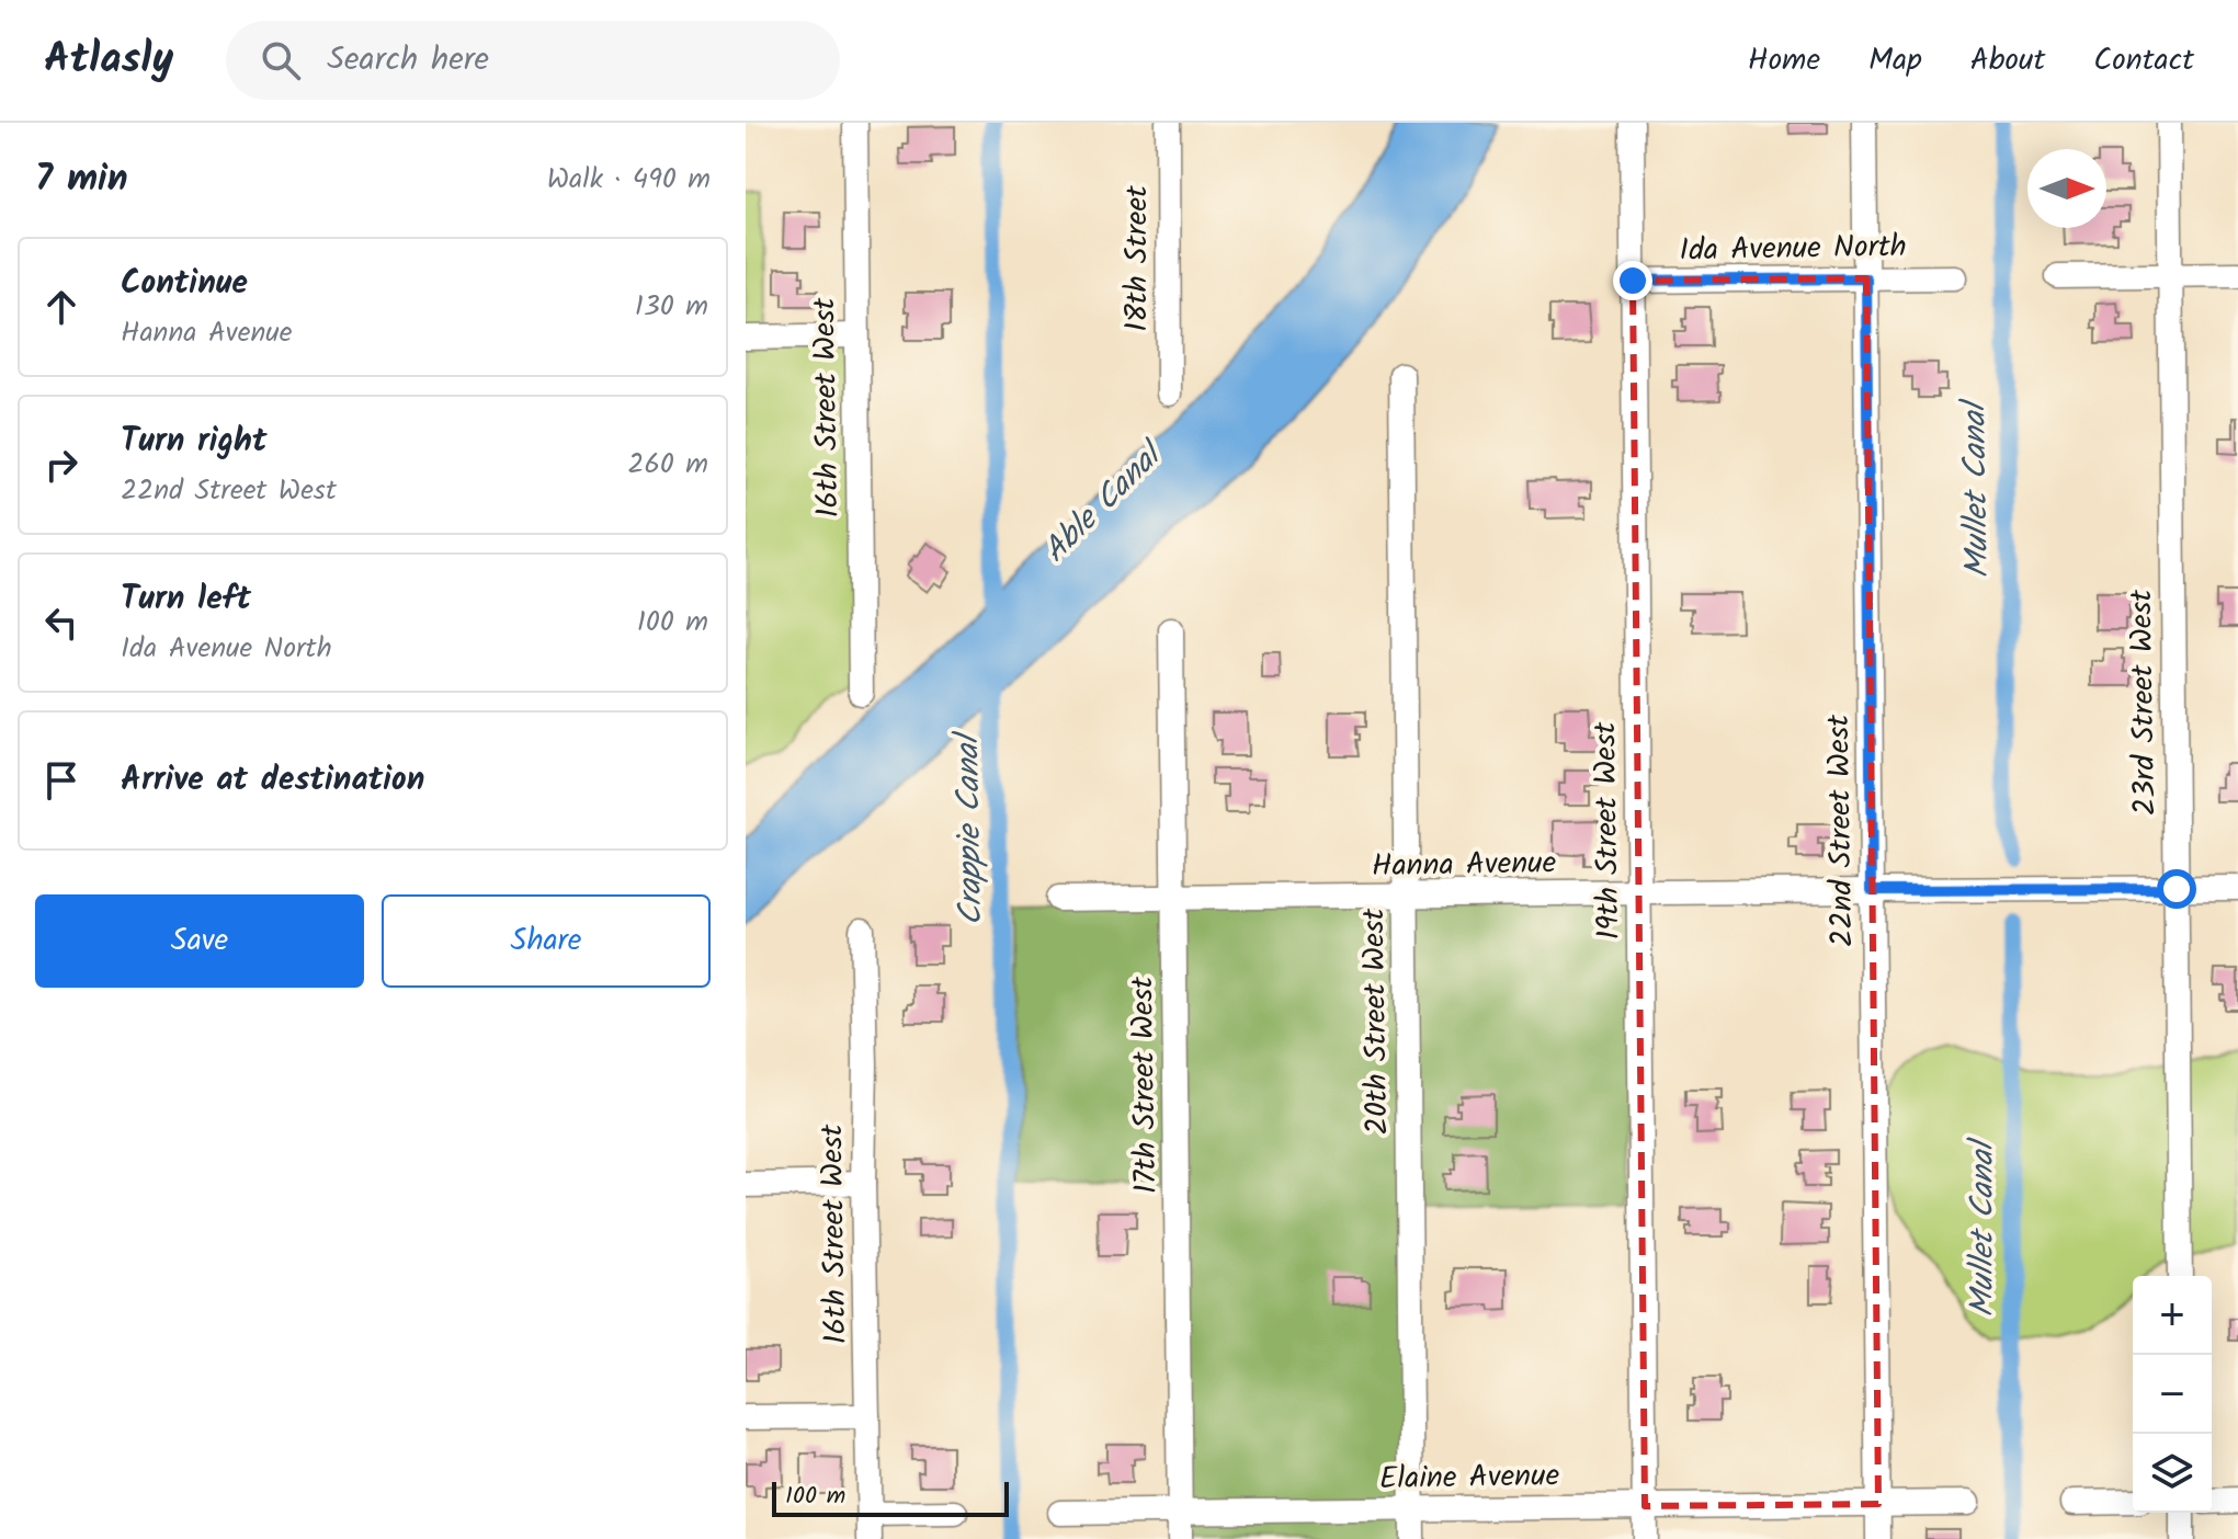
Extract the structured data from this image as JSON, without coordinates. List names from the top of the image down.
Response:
{
  "streets": {
    "street": [
      "Ida Avenue North",
      "18th Street",
      "16th Street West",
      "23rd Street West",
      "19th Street West",
      "22nd Street West",
      "Hanna Avenue",
      "20th Street West",
      "17th Street West",
      "Elaine Avenue"
    ]
  },
  "crossings": [
    ["Ida Avenue North", "19th Street West"],
    ["Ida Avenue North", "22nd Street West"],
    ["23rd Street West", "Hanna Avenue"],
    ["19th Street West", "Hanna Avenue"],
    ["19th Street West", "Elaine Avenue"],
    ["22nd Street West", "Hanna Avenue"],
    ["22nd Street West", "Elaine Avenue"],
    ["Hanna Avenue", "20th Street West"],
    ["Hanna Avenue", "17th Street West"],
    ["20th Street West", "Elaine Avenue"],
    ["17th Street West", "Elaine Avenue"]
  ],
  "water": ["Mullet Canal", "Able Canal", "Crappie Canal"],
  "scale_bar": "100 m",
  "north": "right",
  "page": {
    "header": "Atlasly",
    "search": "Search here",
    "nav": [
      "Home",
      "Map",
      "About",
      "Contact"
    ],
    "heading": ["7 min", "Walk · 490 m"],
    "list": [
      ["Continue", "Hanna Avenue", "130 m"],
      ["Turn right", "22nd Street West", "260 m"],
      ["Turn left", "Ida Avenue North", "100 m"],
      "Arrive at destination"
    ],
    "buttons": ["Save", "Share"],
    "map_buttons": ["+", "−"],
    "scale": "100 m"
  }
}
